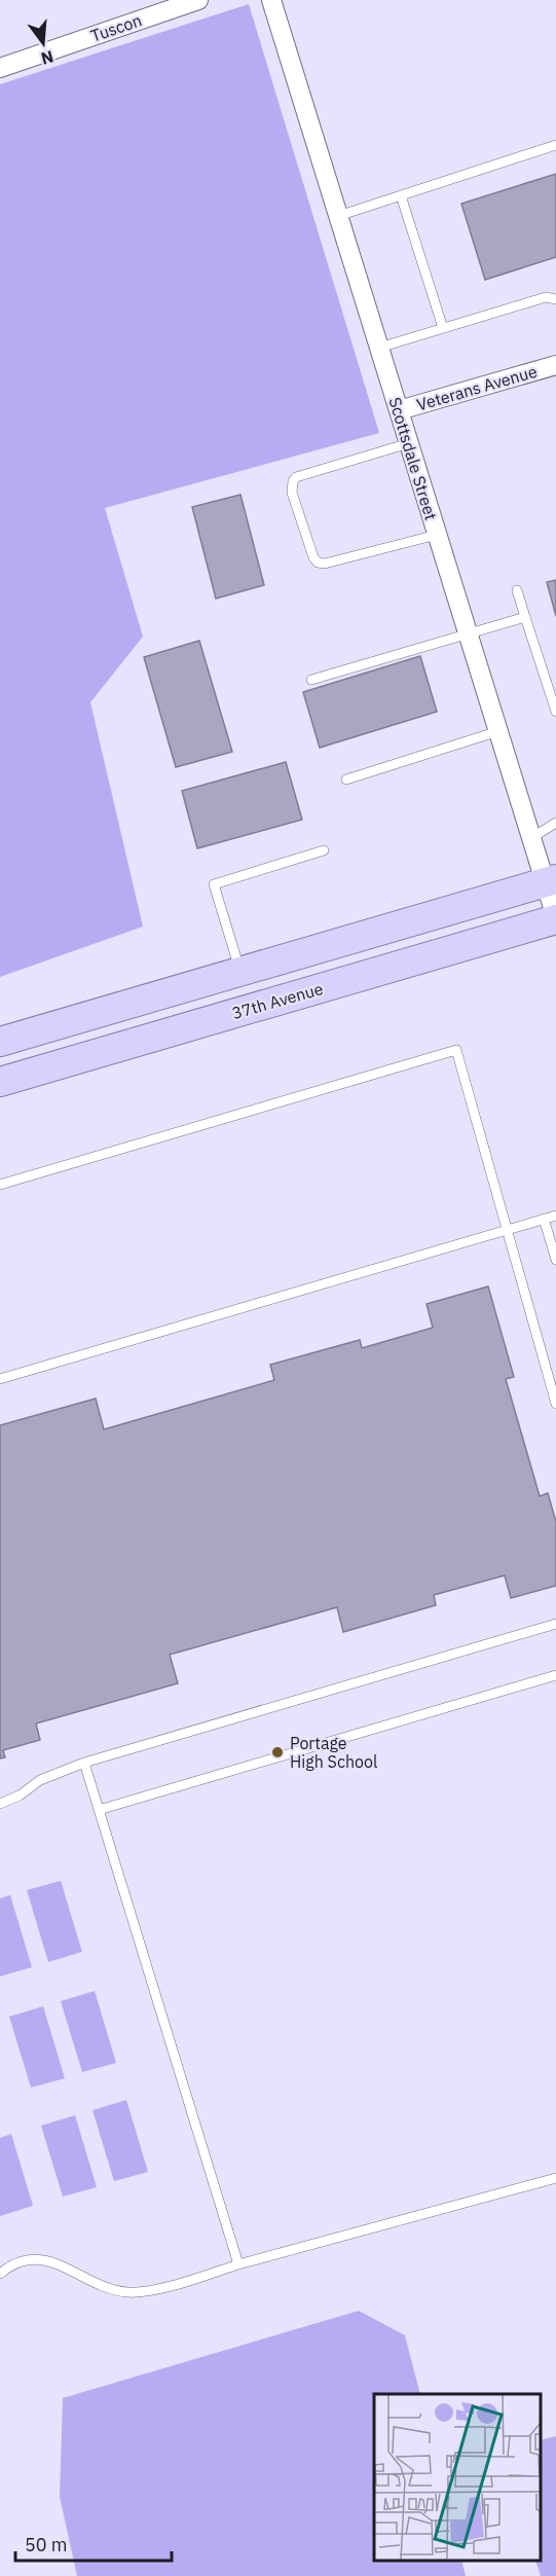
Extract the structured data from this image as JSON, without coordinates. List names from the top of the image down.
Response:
{
  "streets": {
    "main road": ["37th Avenue"],
    "street": ["Tuscon", "Veterans Avenue", "Scottsdale Street"]
  },
  "crossings": [
    ["Veterans Avenue", "Scottsdale Street"],
    ["Scottsdale Street", "37th Avenue"]
  ],
  "places": ["Portage High School"],
  "scale_bar": "50 m",
  "north": "bottom"
}
